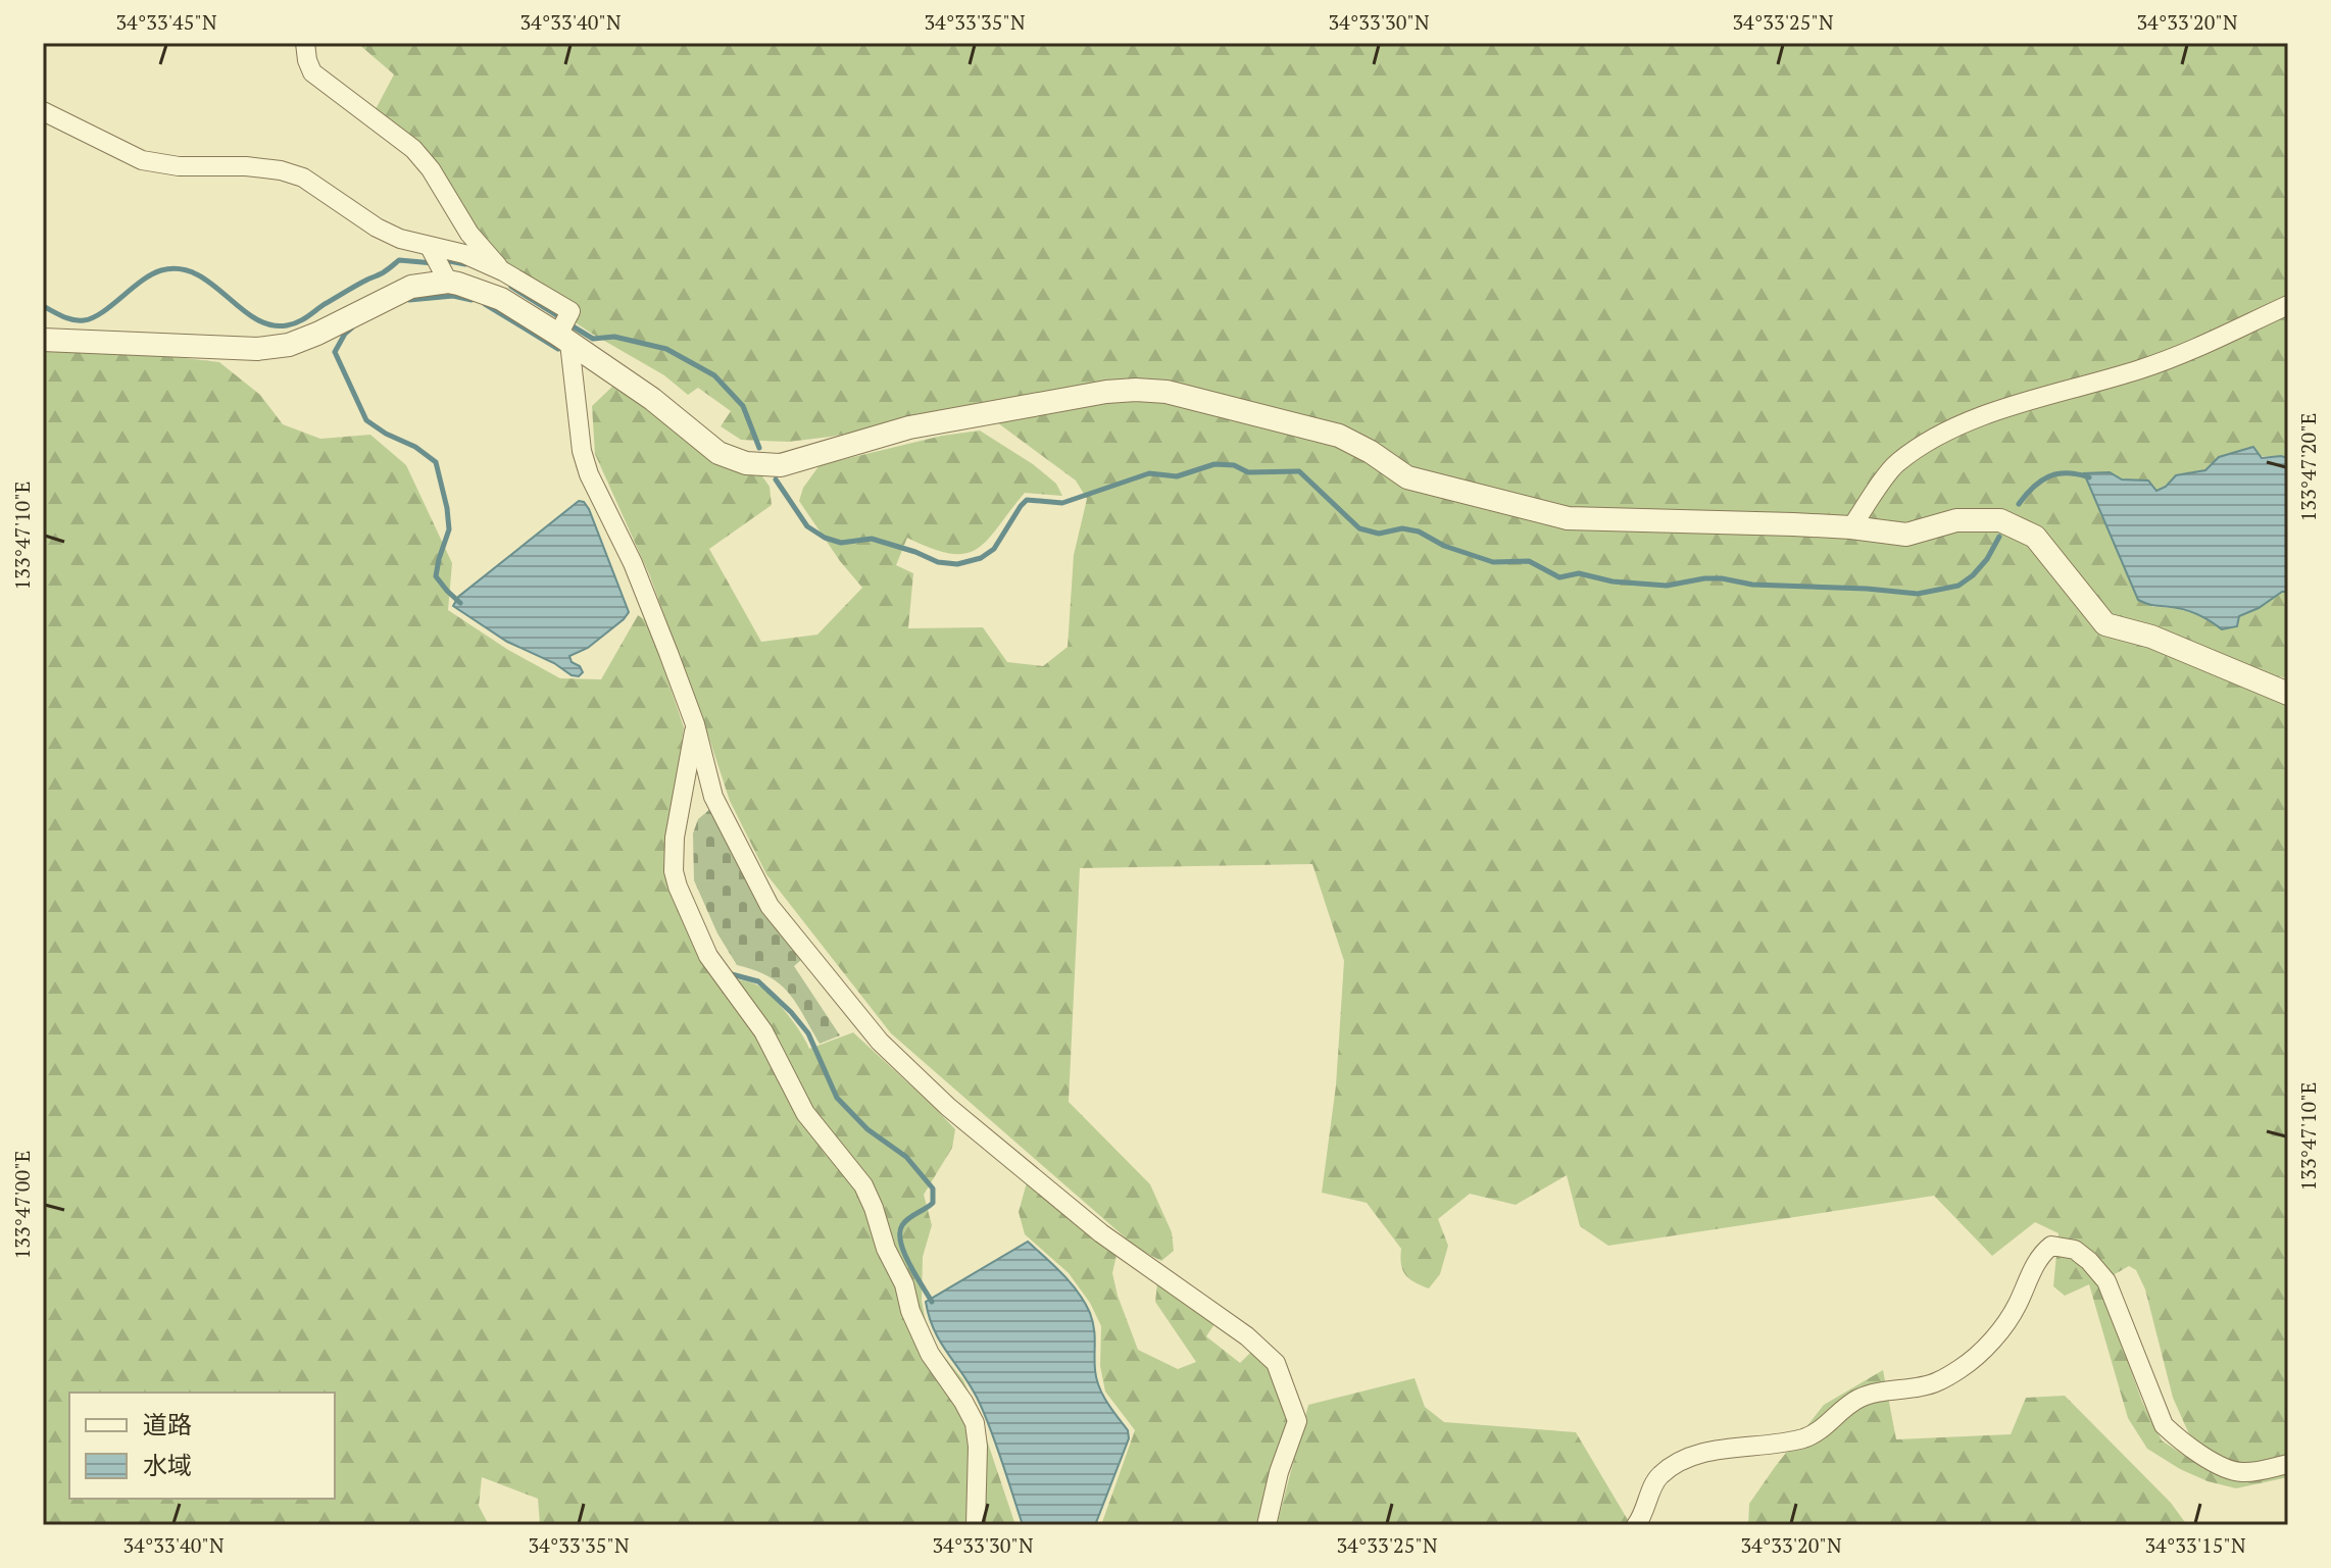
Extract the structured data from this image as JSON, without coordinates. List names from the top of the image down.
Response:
{
  "legend": ["道路", "水域"],
  "coordinates": [
    "34°33'45\"N",
    "34°33'40\"N",
    "34°33'35\"N",
    "34°33'30\"N",
    "34°33'25\"N",
    "34°33'20\"N",
    "133°47'20\"E",
    "133°47'10\"E",
    "133°47'00\"E",
    "34°33'15\"N"
  ]
}
